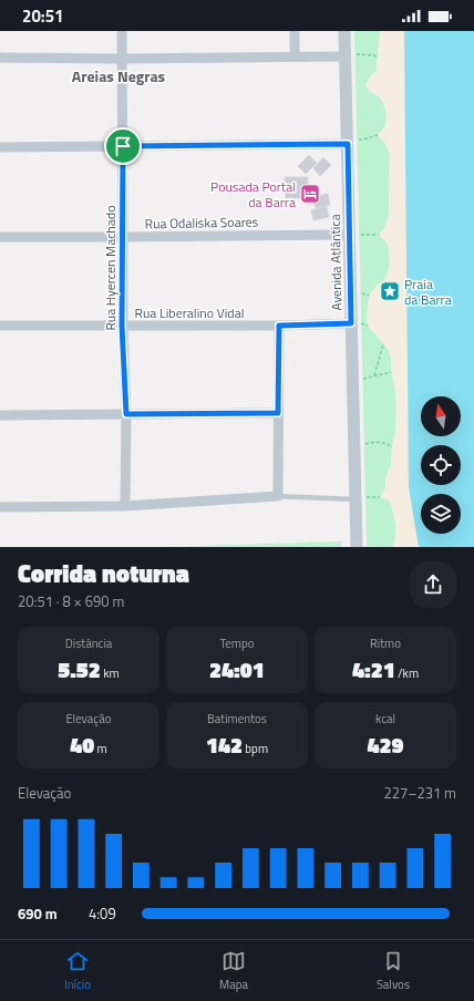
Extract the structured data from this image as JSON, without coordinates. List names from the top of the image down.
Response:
{
  "streets": {
    "street": [
      "Rua Odaliska Soares",
      "Avenida Atlântica",
      "Rua Hyercen Machado",
      "Rua Liberalino Vidal"
    ]
  },
  "crossings": [
    ["Rua Odaliska Soares", "Avenida Atlântica"],
    ["Rua Odaliska Soares", "Rua Hyercen Machado"],
    ["Avenida Atlântica", "Rua Liberalino Vidal"],
    ["Rua Hyercen Machado", "Rua Liberalino Vidal"]
  ],
  "districts": ["Areias Negras"],
  "places": {
    "hotel": ["Pousada Portal da Barra"],
    "place": ["Praia da Barra"]
  },
  "north": "top",
  "page": {
    "status": "20:51",
    "heading": ["Corrida noturna", "20:51 · 8 × 690 m"],
    "stats": [
      ["Distância", "5.52 km"],
      ["Tempo", "24:01"],
      ["Ritmo", "4:21 /km"],
      ["Elevação", "40 m"],
      ["Batimentos", "142 bpm"],
      ["kcal", "429"]
    ],
    "chart": ["Elevação", "227–231 m"],
    "list": [
      {
        "name": "690 m",
        "note": "4:09"
      }
    ],
    "tabs": ["Início", "Mapa", "Salvos"]
  }
}
